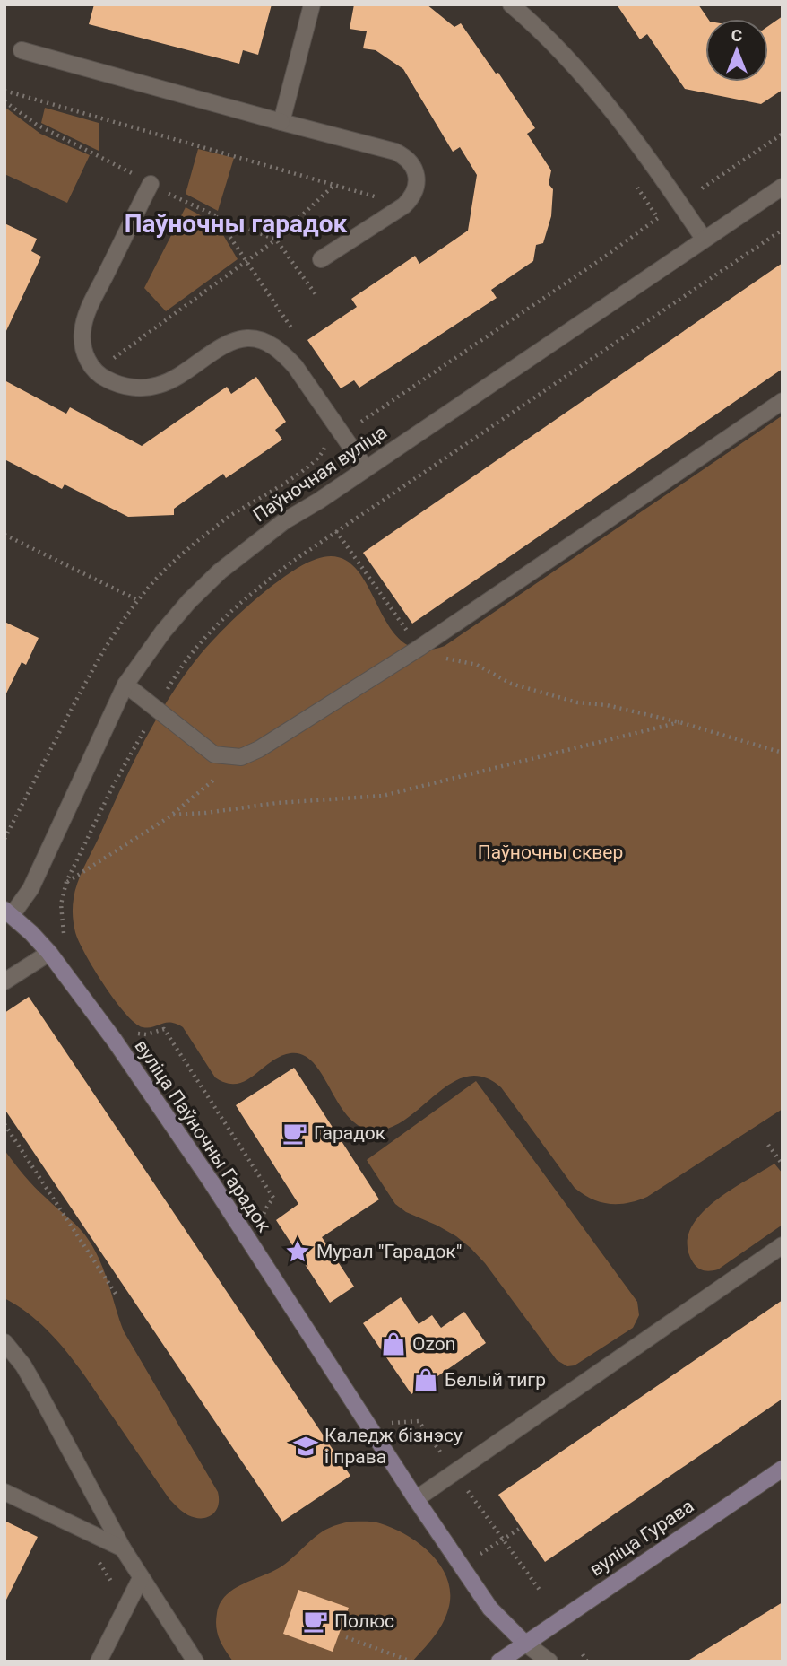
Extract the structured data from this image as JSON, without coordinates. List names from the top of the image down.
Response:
{
  "streets": {
    "street": ["Паўночная вуліца", "вуліца Паўночны Гарадок", "вуліца Гурава"]
  },
  "crossings": [
    ["Паўночная вуліца", "вуліца Паўночны Гарадок"],
    ["вуліца Паўночны Гарадок", "вуліца Гурава"]
  ],
  "districts": ["Паўночны гарадок"],
  "parks": ["Паўночны сквер"],
  "places": {
    "cafe": ["Гарадок", "Полюс"],
    "place": ["Мурал \"Гарадок\""],
    "shop": ["Ozon", "Белый тигр"],
    "school or university": ["Каледж бізнэсу і права"]
  },
  "north": "top"
}
